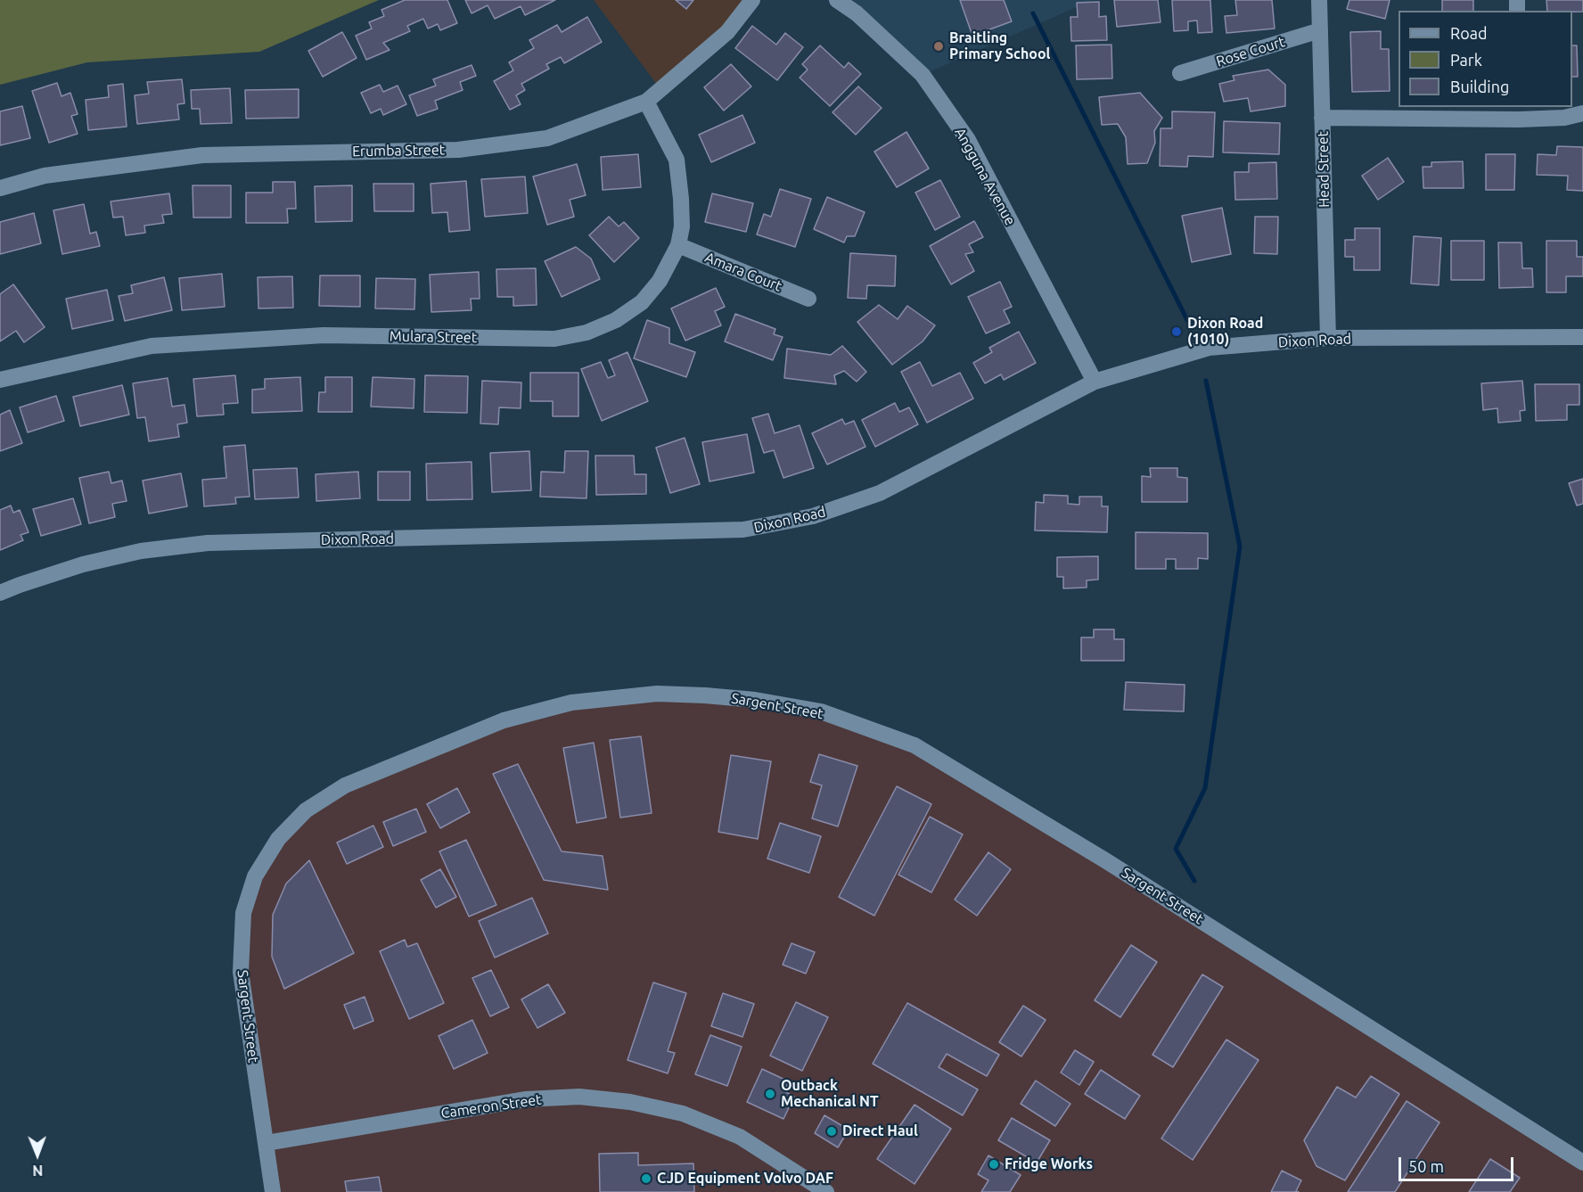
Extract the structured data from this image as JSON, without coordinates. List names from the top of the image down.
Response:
{
  "streets": {
    "street": [
      "Rose Court",
      "Erumba Street",
      "Head Street",
      "Angguna Avenue",
      "Amara Court",
      "Mulara Street",
      "Dixon Road",
      "Sargent Street",
      "Cameron Street"
    ]
  },
  "crossings": [
    ["Rose Court", "Head Street"],
    ["Erumba Street", "Mulara Street"],
    ["Head Street", "Dixon Road"],
    ["Angguna Avenue", "Dixon Road"],
    ["Amara Court", "Mulara Street"],
    ["Sargent Street", "Cameron Street"]
  ],
  "places": [
    "Braitling Primary School",
    "Dixon Road (1010)",
    "Outback Mechanical NT",
    "Direct Haul",
    "Fridge Works",
    "CJD Equipment Volvo DAF"
  ],
  "legend": ["Road", "Park", "Building"],
  "scale_bar": "50 m",
  "north": "bottom"
}
